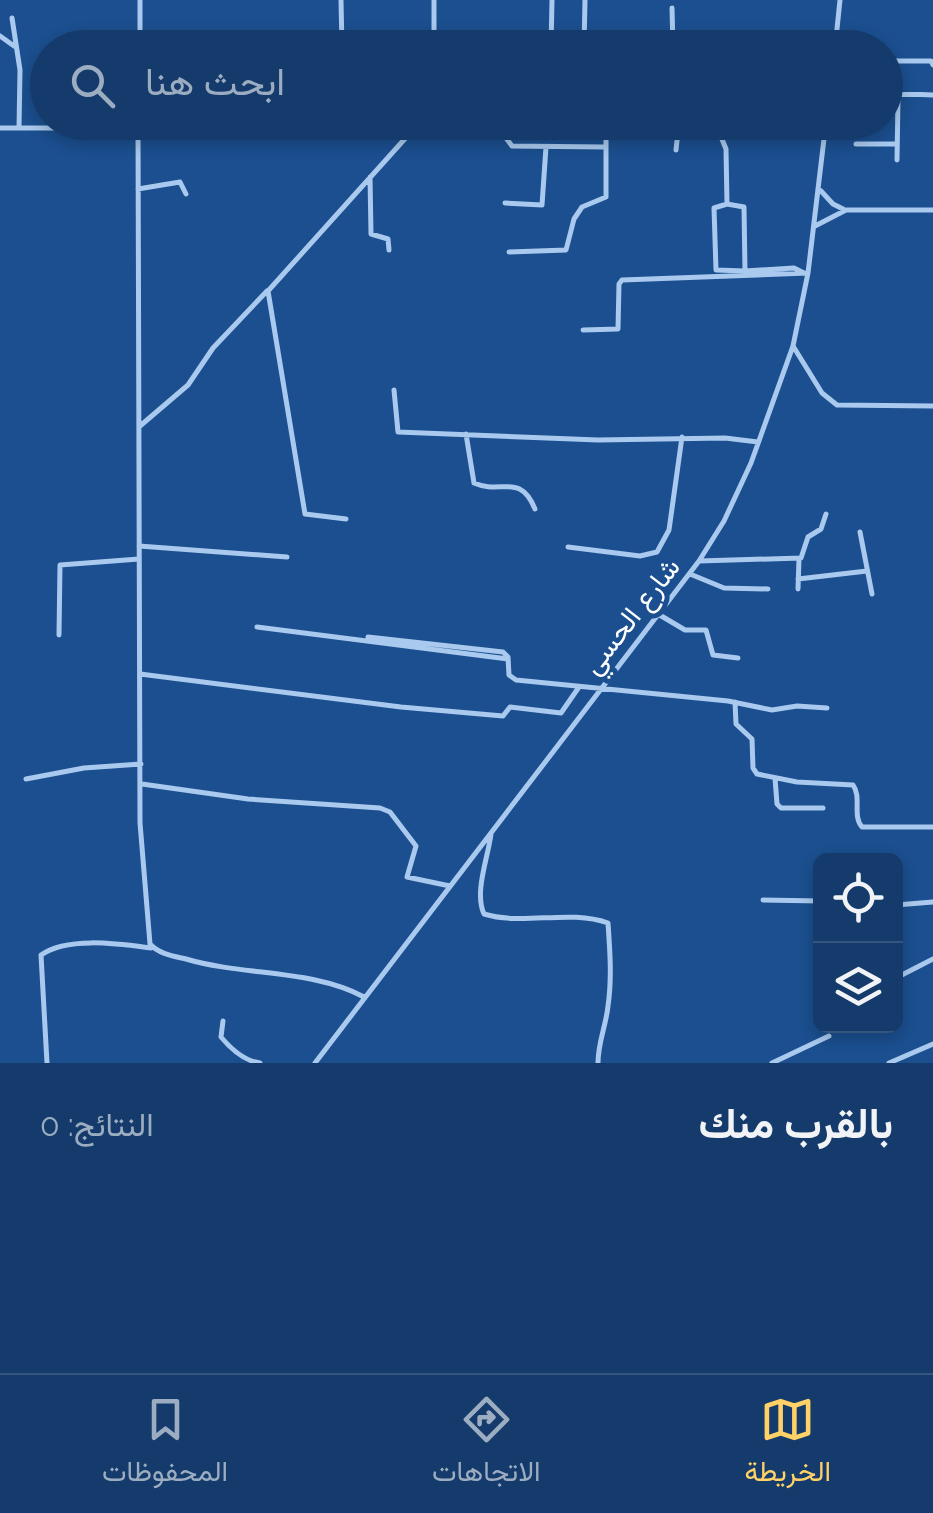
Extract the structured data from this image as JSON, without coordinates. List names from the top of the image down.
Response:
{
  "streets": {
    "street": ["شارع الحسي"]
  },
  "page": {
    "search": "ابحث هنا",
    "heading": ["بالقرب منك", "النتائج: 0"],
    "nav": ["الخريطة", "الاتجاهات", "المحفوظات"]
  }
}
